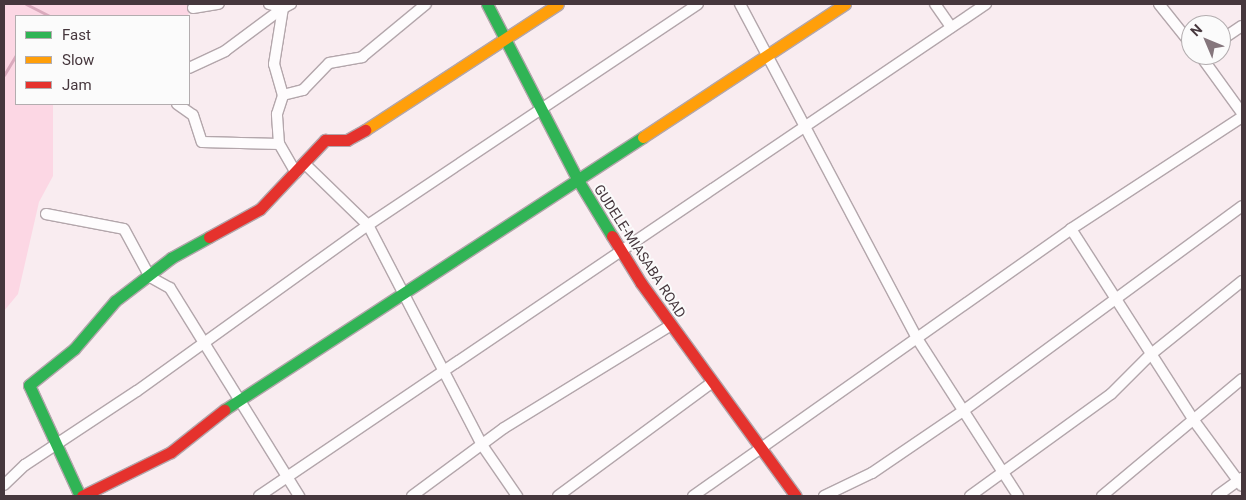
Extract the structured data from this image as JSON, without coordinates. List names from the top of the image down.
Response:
{
  "streets": {
    "street": ["GUDELE-MIASABA ROAD"]
  },
  "legend": ["Fast", "Slow", "Jam"],
  "north": "top left"
}
